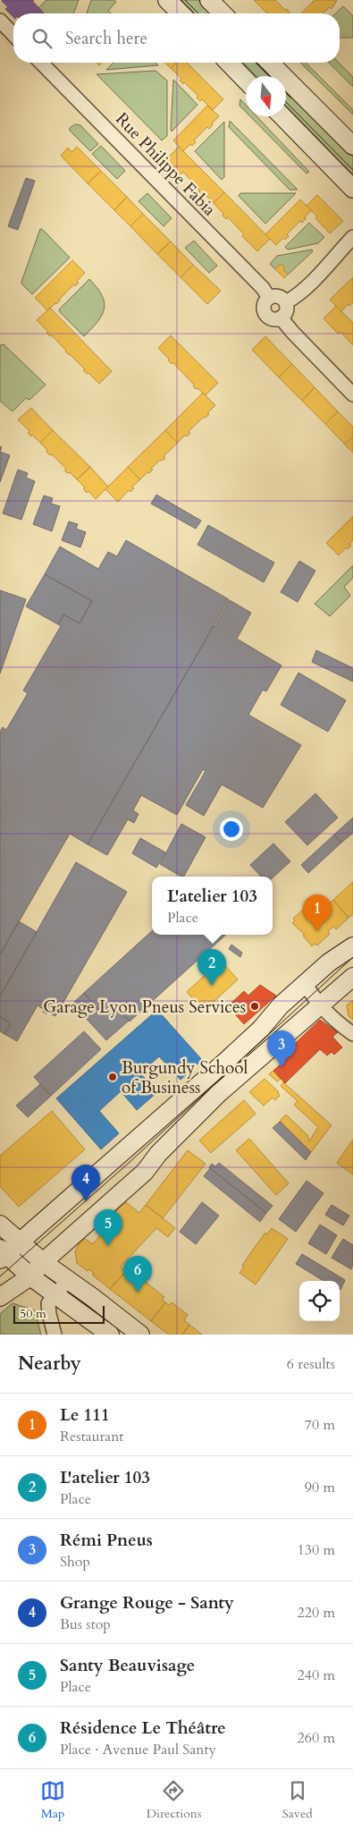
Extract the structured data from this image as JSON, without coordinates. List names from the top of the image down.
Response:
{
  "streets": {
    "street": ["Rue Philippe Fabia"]
  },
  "places": ["Garage Lyon Pneus Services", "Burgundy School of Business"],
  "scale_bar": "50 m",
  "north": "bottom",
  "page": {
    "search": "Search here",
    "popup": ["L'atelier 103", "Place"],
    "pins": [
      "1",
      "2",
      "3",
      "4",
      "5",
      "6"
    ],
    "scale": "50 m",
    "heading": ["Nearby", "6 results"],
    "list": [
      {
        "mark": "1",
        "name": "Le 111",
        "note": "Restaurant",
        "value": "70 m"
      },
      {
        "mark": "2",
        "name": "L'atelier 103",
        "note": "Place",
        "value": "90 m"
      },
      {
        "mark": "3",
        "name": "Rémi Pneus",
        "note": "Shop",
        "value": "130 m"
      },
      {
        "mark": "4",
        "name": "Grange Rouge - Santy",
        "note": "Bus stop",
        "value": "220 m"
      },
      {
        "mark": "5",
        "name": "Santy Beauvisage",
        "note": "Place",
        "value": "240 m"
      },
      {
        "mark": "6",
        "name": "Résidence Le Théâtre",
        "note": "Place · Avenue Paul Santy",
        "value": "260 m"
      }
    ],
    "nav": ["Map", "Directions", "Saved"]
  }
}
